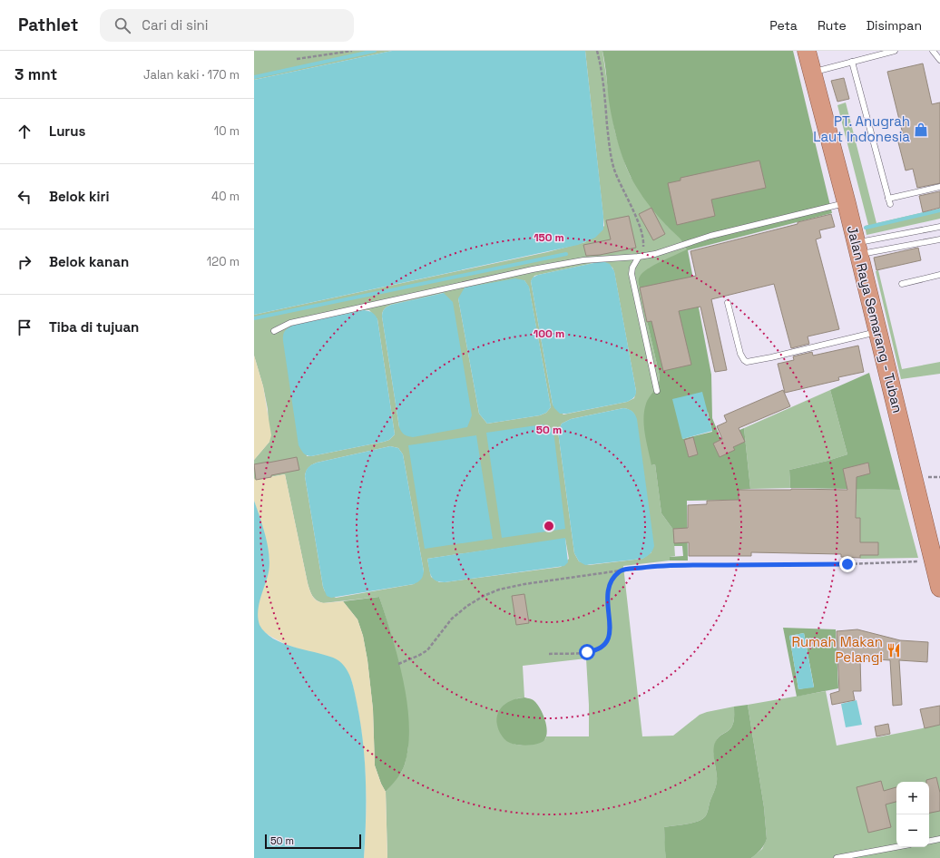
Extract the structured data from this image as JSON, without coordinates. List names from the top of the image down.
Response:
{
  "streets": {
    "highway": ["Jalan Raya Semarang - Tuban"]
  },
  "places": {
    "shop": ["PT. Anugrah Laut Indonesia"],
    "restaurant": ["Rumah Makan Pelangi"]
  },
  "scale_bar": "50 m",
  "page": {
    "header": "Pathlet",
    "search": "Cari di sini",
    "nav": ["Peta", "Rute", "Disimpan"],
    "heading": ["3 mnt", "Jalan kaki · 170 m"],
    "list": [
      ["Lurus", "10 m"],
      ["Belok kiri", "40 m"],
      ["Belok kanan", "120 m"],
      "Tiba di tujuan"
    ],
    "map_buttons": ["+", "−"],
    "scale": "50 m"
  },
  "rings": ["150 m", "100 m", "50 m"]
}
